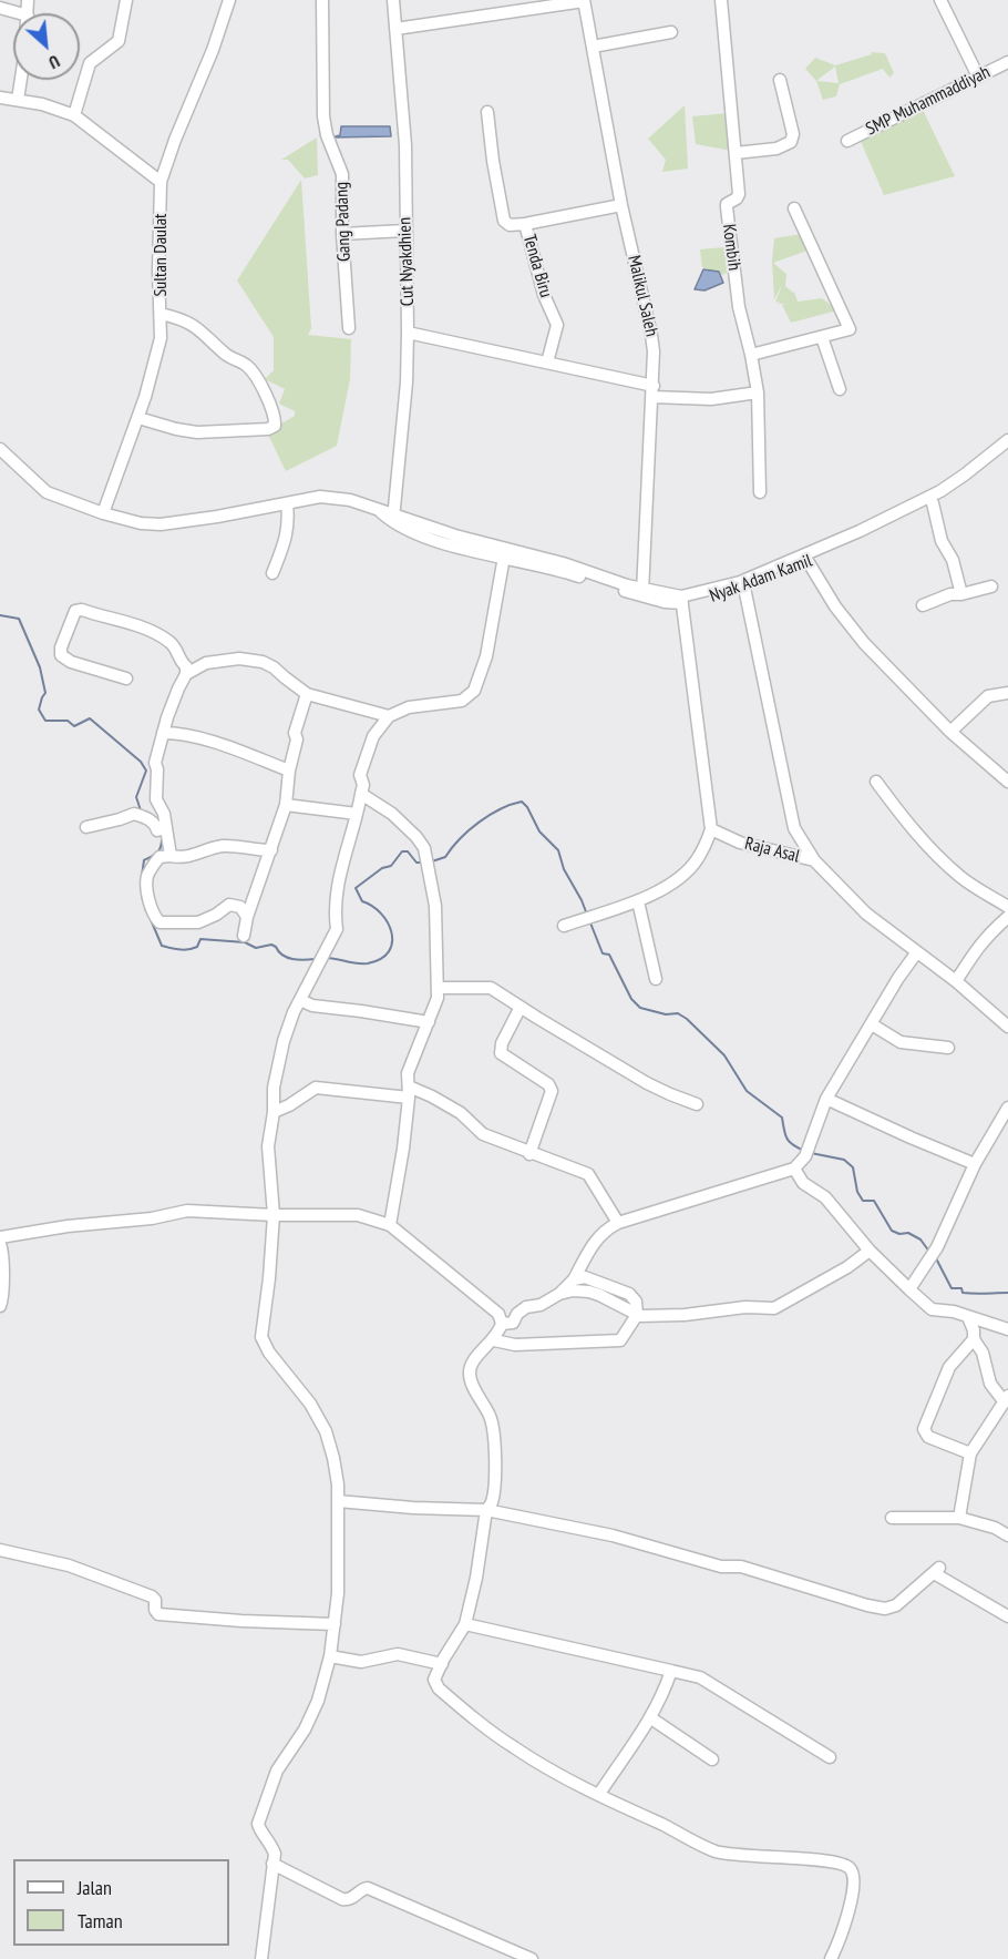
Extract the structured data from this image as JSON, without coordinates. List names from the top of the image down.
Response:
{
  "streets": {
    "street": [
      "SMP Muhammaddiyah",
      "Gang Padang",
      "Kombih",
      "Sultan Daulat",
      "Cut Nyakdhien",
      "Tenda Biru",
      "Malikul Saleh",
      "Nyak Adam Kamil",
      "Raja Asal"
    ]
  },
  "crossings": [
    ["Cut Nyakdhien", "Nyak Adam Kamil"],
    ["Tenda Biru", "Malikul Saleh"],
    ["Malikul Saleh", "Nyak Adam Kamil"]
  ],
  "legend": ["Jalan", "Taman"],
  "north": "bottom right"
}
